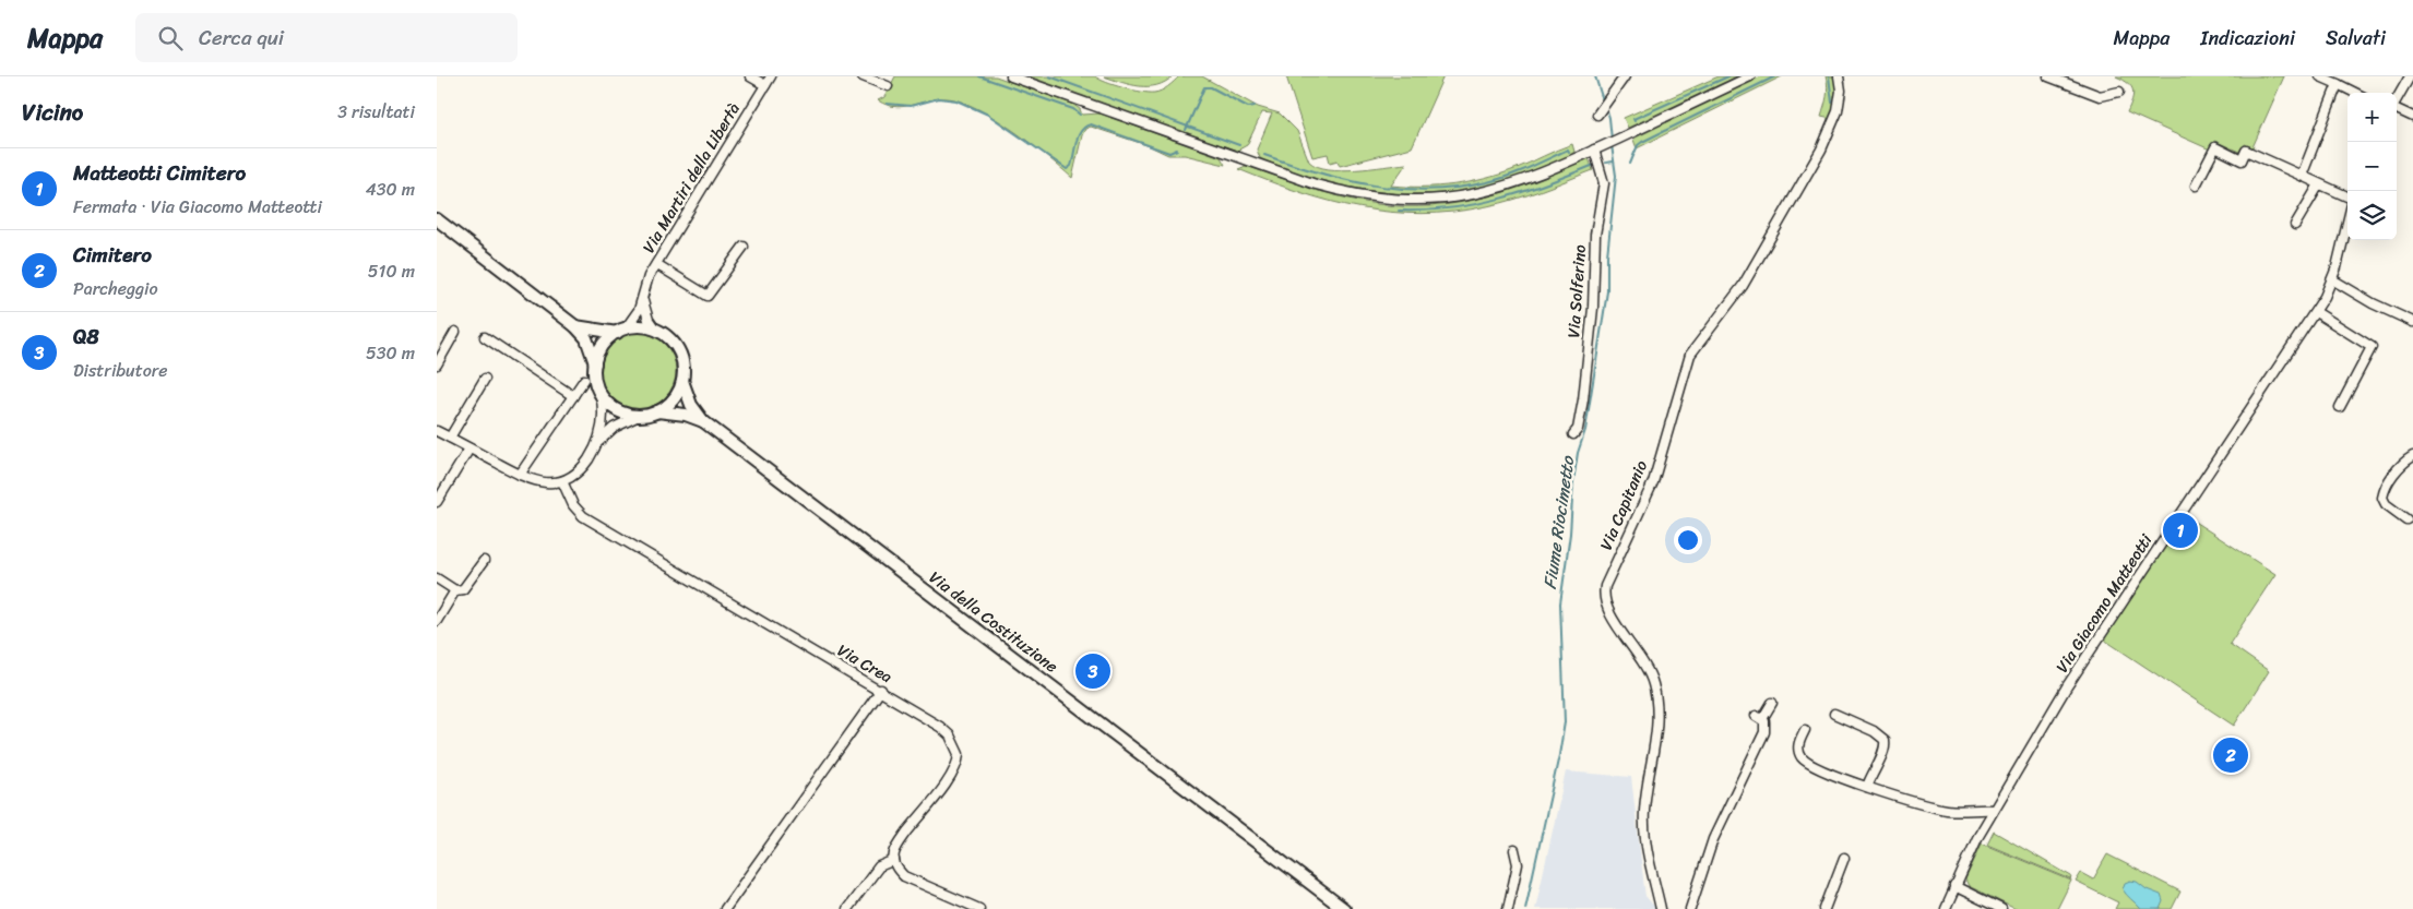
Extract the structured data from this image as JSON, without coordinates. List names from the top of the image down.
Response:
{
  "streets": {
    "main road": ["Via della Costituzione"],
    "street": [
      "Via Martiri della Libertà",
      "Via Solferino",
      "Via Capitanio",
      "Via Giacomo Matteotti",
      "Via Crea"
    ]
  },
  "crossings": [
    ["Via Martiri della Libertà", "Via della Costituzione"]
  ],
  "water": ["Fiume Riocimetto"],
  "page": {
    "header": "Mappa",
    "search": "Cerca qui",
    "nav": ["Mappa", "Indicazioni", "Salvati"],
    "heading": ["Vicino", "3 risultati"],
    "map_buttons": ["+", "−"],
    "list": [
      {
        "mark": "1",
        "name": "Matteotti Cimitero",
        "note": "Fermata · Via Giacomo Matteotti",
        "value": "430 m"
      },
      {
        "mark": "2",
        "name": "Cimitero",
        "note": "Parcheggio",
        "value": "510 m"
      },
      {
        "mark": "3",
        "name": "Q8",
        "note": "Distributore",
        "value": "530 m"
      }
    ],
    "pins": ["1", "3", "2"]
  }
}
